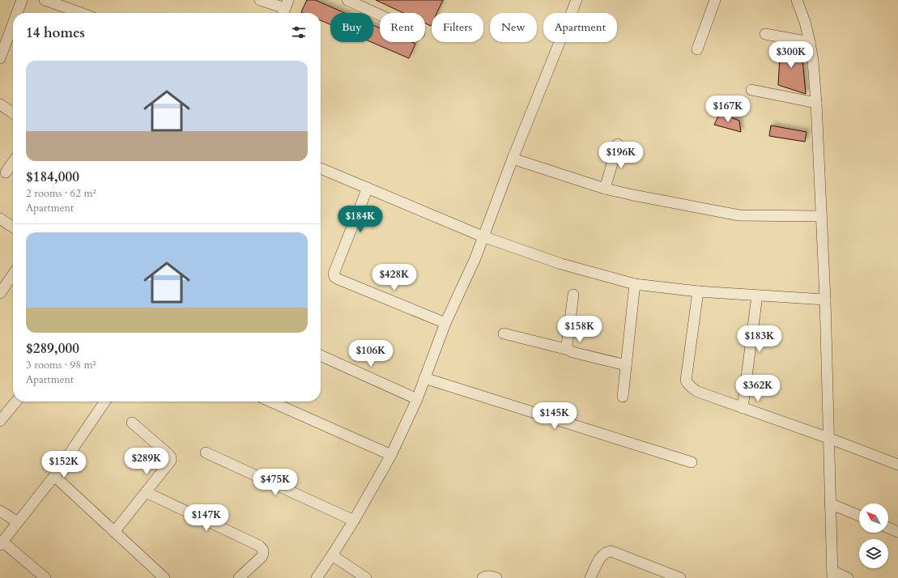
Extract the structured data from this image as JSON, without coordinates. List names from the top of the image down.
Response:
{
  "north": "top left",
  "page": {
    "chip": [
      "Buy",
      "Rent",
      "Filters",
      "New",
      "Apartment"
    ],
    "heading": "14 homes",
    "price": [
      "$300K",
      "$167K",
      "$196K",
      "$184K",
      "$428K",
      "$158K",
      "$183K",
      "$106K",
      "$362K",
      "$145K",
      "$289K",
      "$152K",
      "$475K",
      "$147K"
    ],
    "list": [
      {
        "name": "$184,000",
        "note": "2 rooms · 62 m² · Apartment"
      },
      {
        "name": "$289,000",
        "note": "3 rooms · 98 m² · Apartment"
      }
    ]
  }
}
